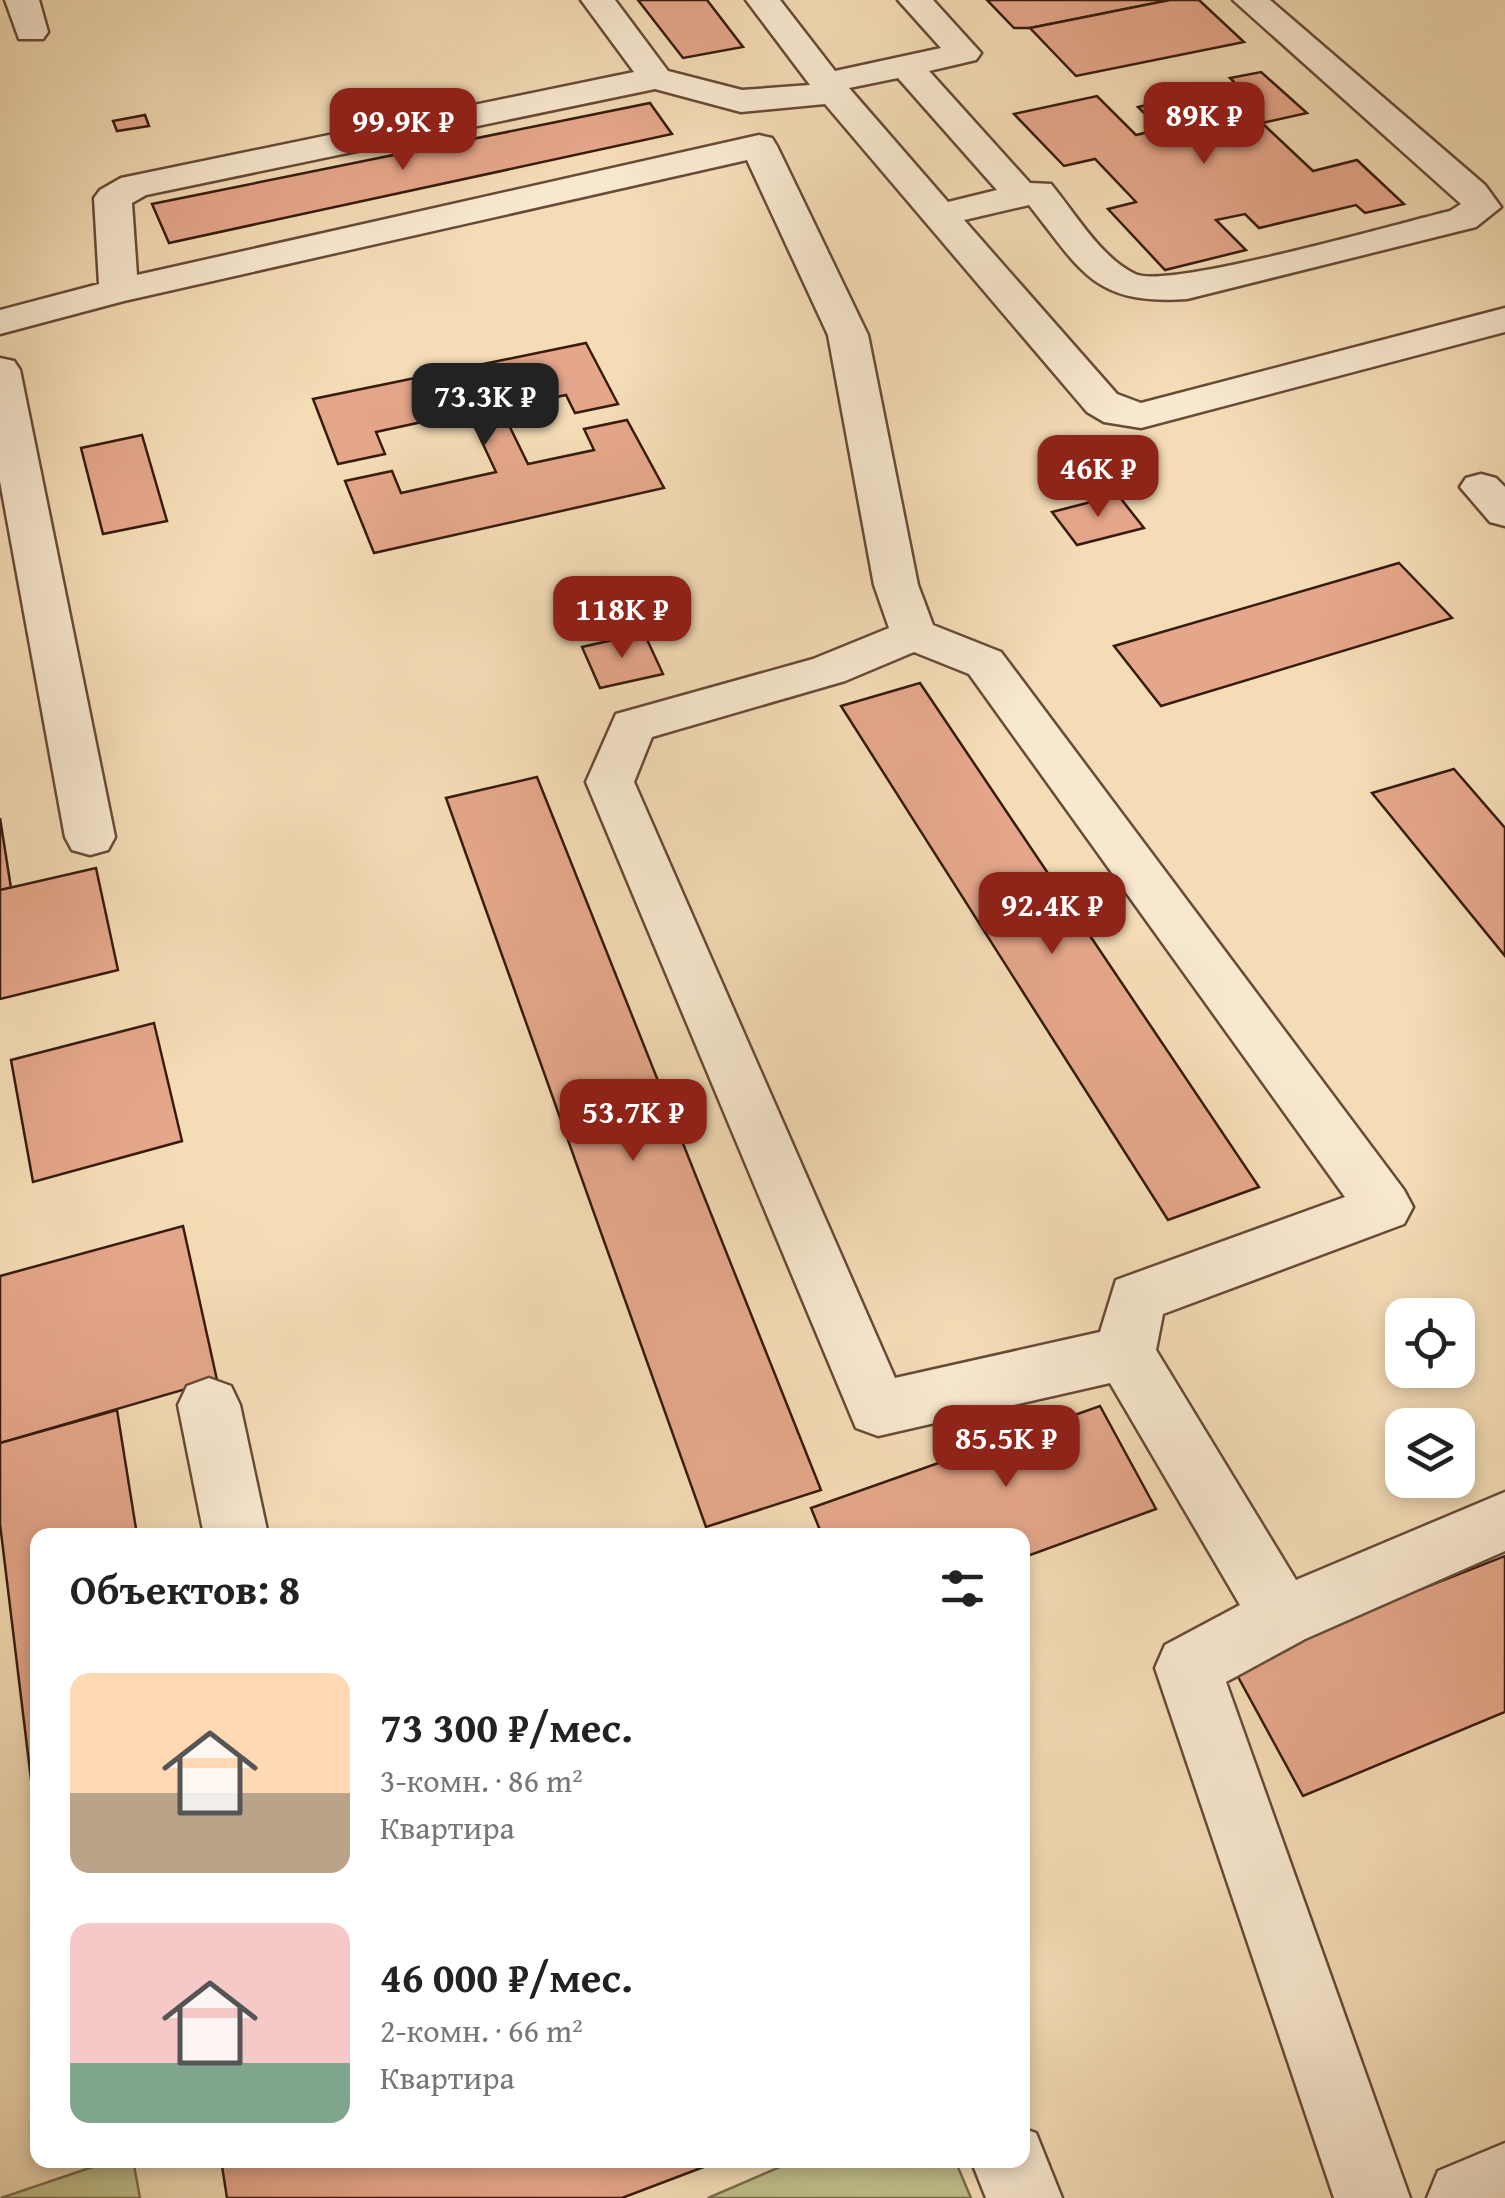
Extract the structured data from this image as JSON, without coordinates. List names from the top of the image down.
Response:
{
  "page": {
    "price": [
      "89K ₽",
      "99.9K ₽",
      "73.3K ₽",
      "46K ₽",
      "118K ₽",
      "92.4K ₽",
      "53.7K ₽",
      "85.5K ₽"
    ],
    "heading": "Объектов: 8",
    "list": [
      {
        "name": "73 300 ₽/мес.",
        "note": "3-комн. · 86 m² · Квартира"
      },
      {
        "name": "46 000 ₽/мес.",
        "note": "2-комн. · 66 m² · Квартира"
      }
    ]
  }
}
